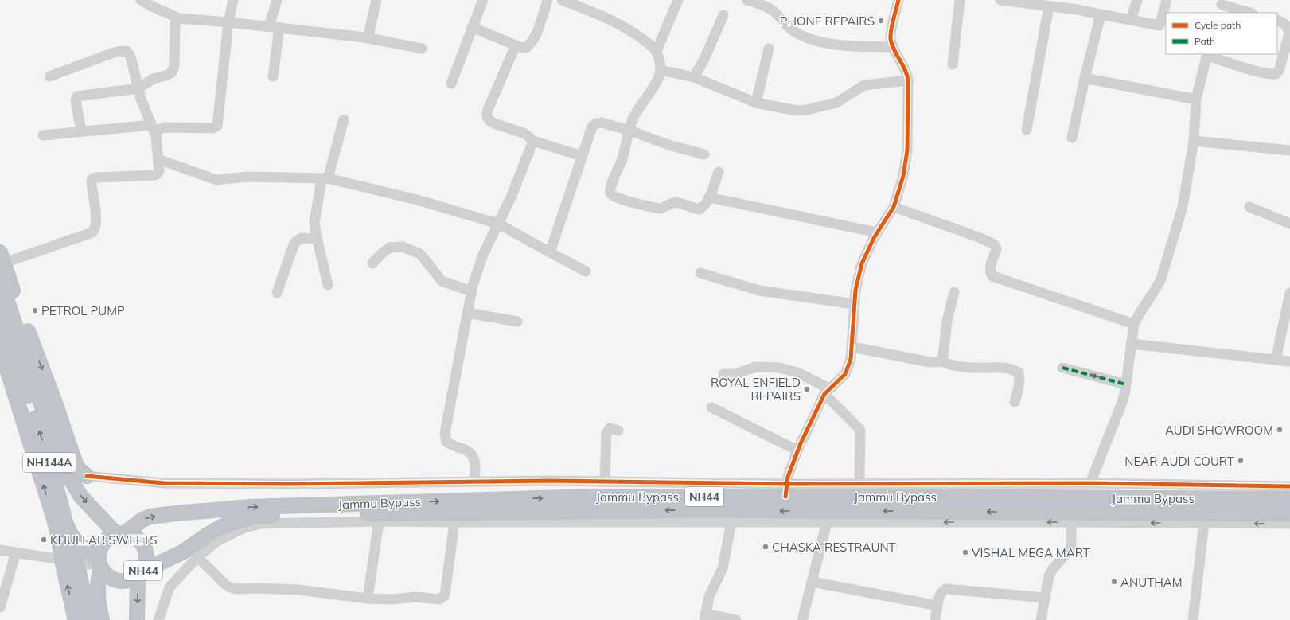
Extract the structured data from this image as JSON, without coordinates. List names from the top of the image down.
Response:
{
  "streets": {
    "highway": ["NH144A", "Jammu Bypass", "NH44"]
  },
  "crossings": [
    ["NH144A", "Jammu Bypass"],
    ["NH144A", "NH44"],
    ["Jammu Bypass", "NH44"]
  ],
  "places": [
    "PHONE REPAIRS",
    "PETROL PUMP",
    "ROYAL ENFIELD REPAIRS",
    "AUDI SHOWROOM",
    "NEAR AUDI COURT",
    "KHULLAR SWEETS",
    "CHASKA RESTRAUNT",
    "VISHAL MEGA MART",
    "ANUTHAM"
  ],
  "legend": ["Cycle path", "Path"]
}
